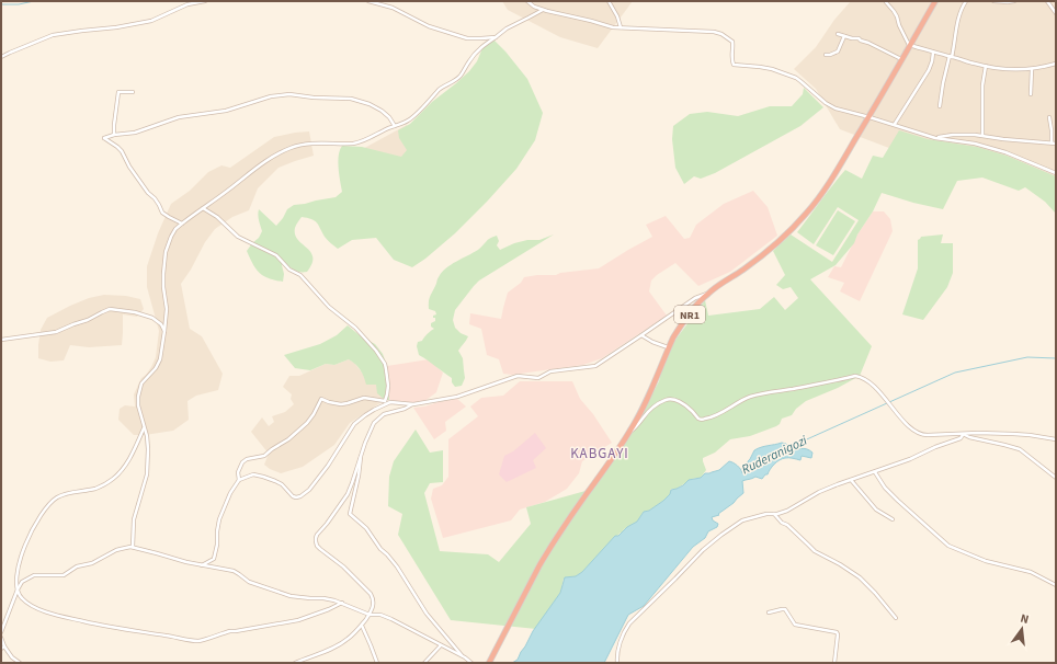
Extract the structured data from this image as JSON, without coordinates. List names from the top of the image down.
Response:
{
  "streets": {
    "highway": ["NR1"]
  },
  "districts": ["KABGAYI"],
  "water": ["Ruderanigozi"],
  "north": "top"
}
